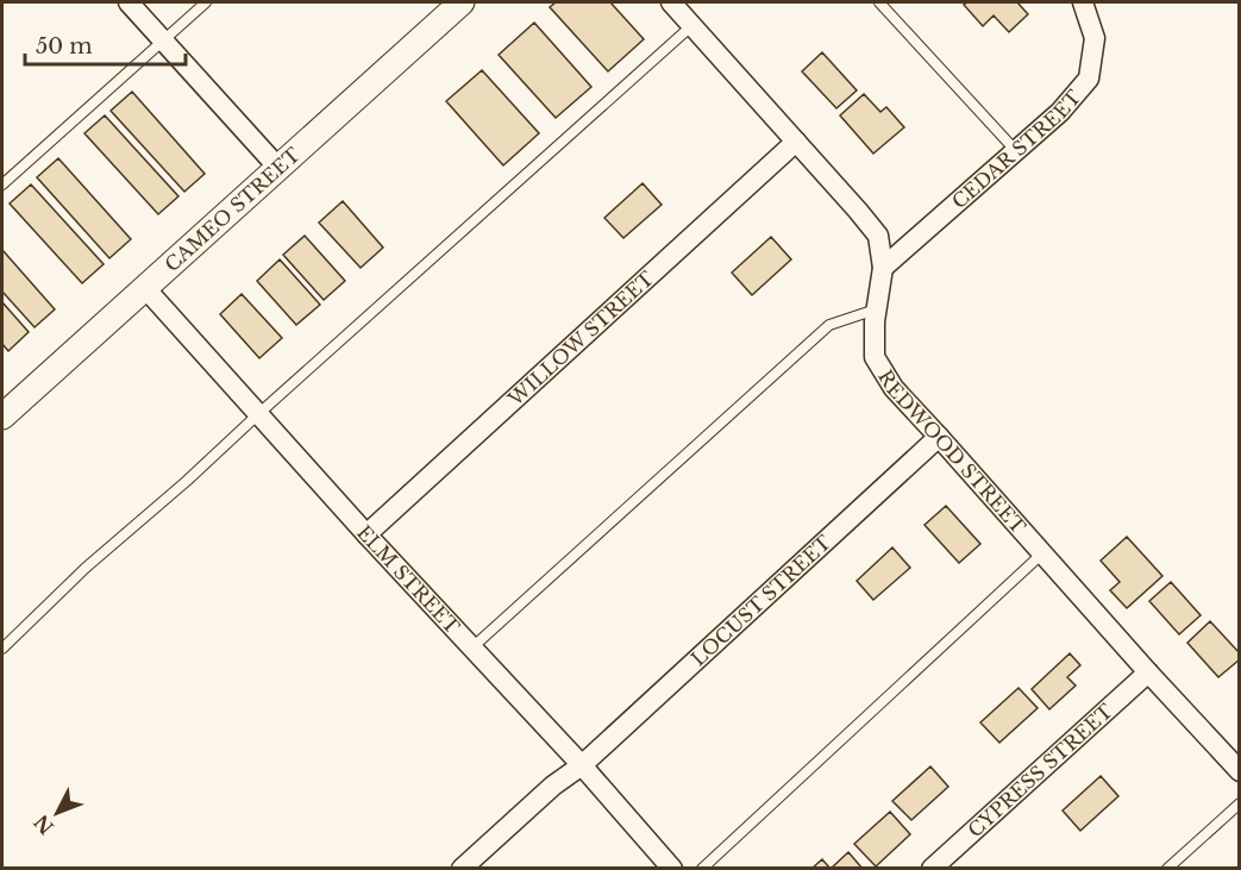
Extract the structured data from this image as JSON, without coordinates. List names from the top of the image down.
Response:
{
  "streets": {
    "street": [
      "CEDAR STREET",
      "CAMEO STREET",
      "WILLOW STREET",
      "REDWOOD STREET",
      "ELM STREET",
      "LOCUST STREET",
      "CYPRESS STREET"
    ]
  },
  "crossings": [
    ["CEDAR STREET", "REDWOOD STREET"],
    ["CAMEO STREET", "ELM STREET"],
    ["WILLOW STREET", "REDWOOD STREET"],
    ["WILLOW STREET", "ELM STREET"],
    ["REDWOOD STREET", "LOCUST STREET"],
    ["REDWOOD STREET", "CYPRESS STREET"],
    ["ELM STREET", "LOCUST STREET"]
  ],
  "scale_bar": "50 m",
  "north": "bottom left"
}
